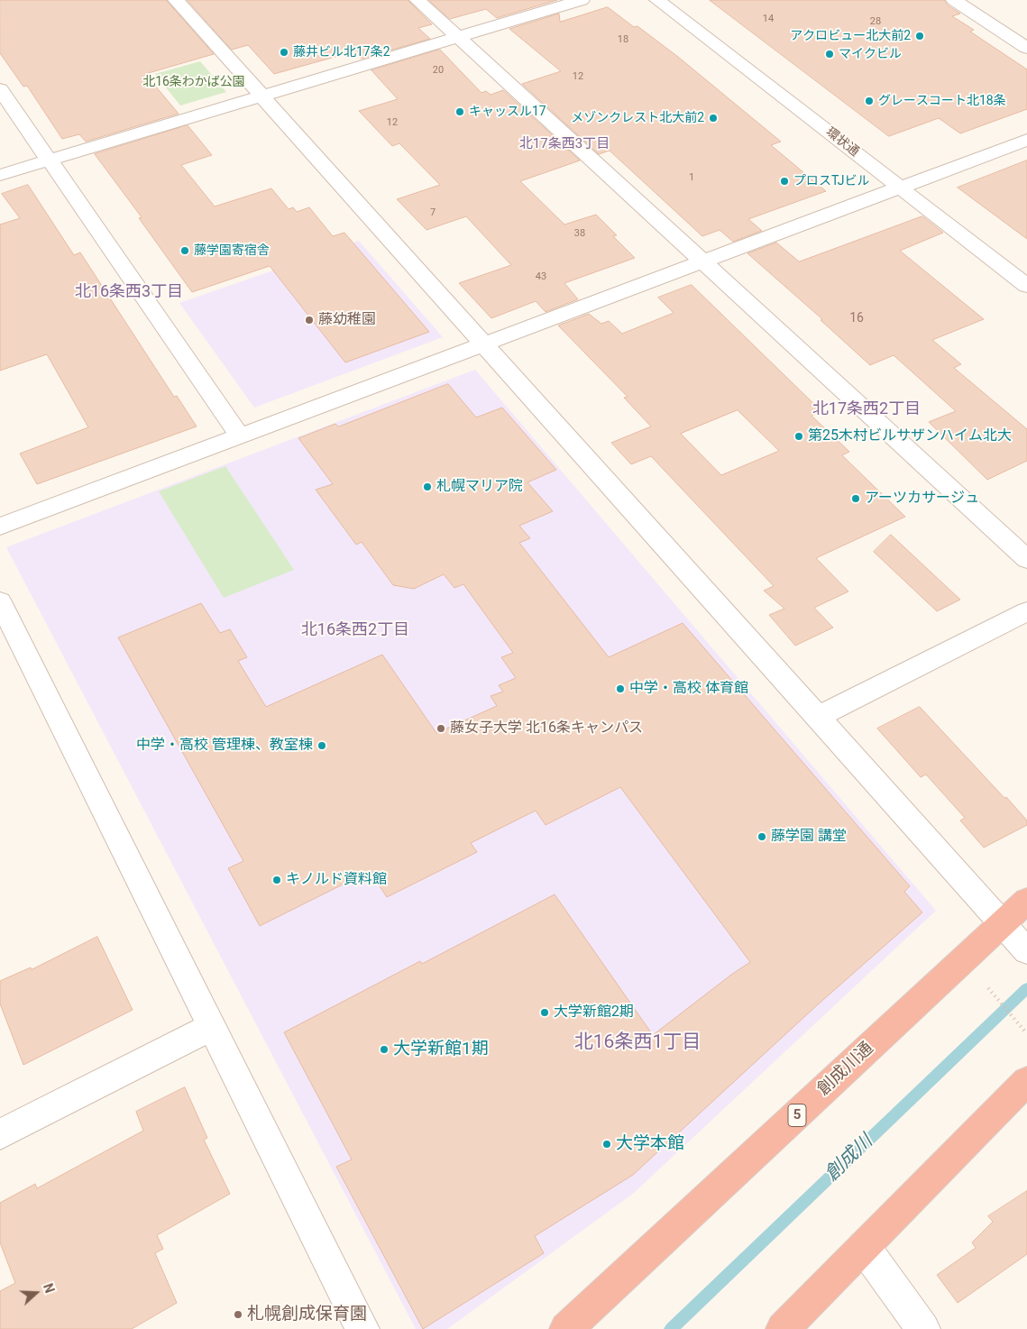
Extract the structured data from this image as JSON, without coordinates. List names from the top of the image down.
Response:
{
  "streets": {
    "highway": ["創成川通", "5"],
    "street": ["環状通"]
  },
  "districts": [
    "北17条西3丁目",
    "北16条西3丁目",
    "北17条西2丁目",
    "北16条西2丁目",
    "北16条西1丁目"
  ],
  "water": ["創成川"],
  "parks": ["北16条わかば公園"],
  "places": [
    "アクロビュー北大前2",
    "藤井ビル北17条2",
    "マイクビル",
    "グレースコート北18条",
    "キャッスル17",
    "メゾンクレスト北大前2",
    "プロスTJビル",
    "藤学園寄宿舎",
    "藤幼稚園",
    "第25木村ビルサザンハイム北大",
    "札幌マリア院",
    "アーツカサージュ",
    "中学・高校 体育館",
    "藤女子大学 北16条キャンパス",
    "中学・高校 管理棟、教室棟",
    "藤学園 講堂",
    "キノルド資料館",
    "大学新館2期",
    "大学新館1期",
    "大学本館",
    "札幌創成保育園"
  ],
  "house_numbers": [
    "14",
    "28",
    "18",
    "20",
    "12",
    "12",
    "1",
    "7",
    "38",
    "43",
    "16"
  ],
  "north": "right"
}
